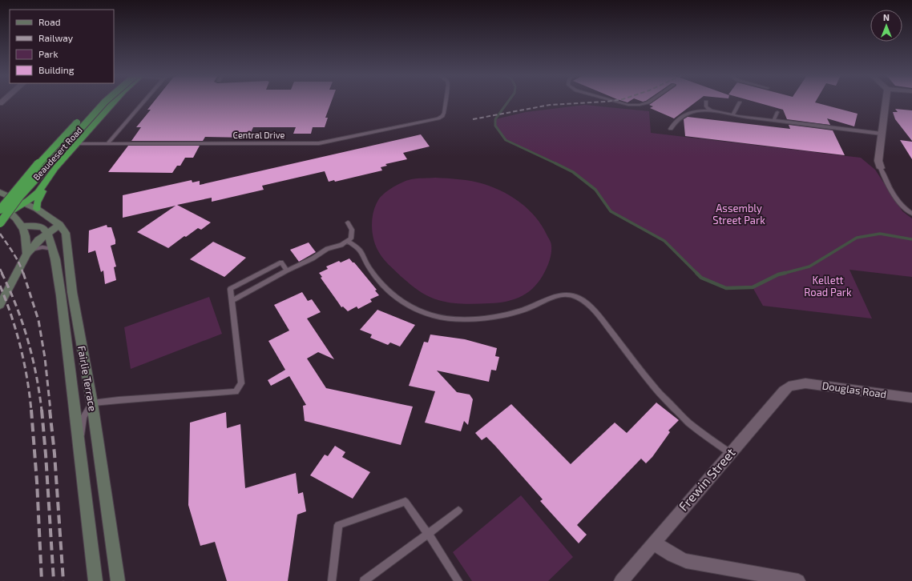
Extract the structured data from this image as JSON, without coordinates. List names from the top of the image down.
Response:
{
  "streets": {
    "highway": ["Beaudesert Road"],
    "street": ["Fairlie Terrace", "Douglas Road", "Frewin Street"],
    "lane": ["Central Drive"]
  },
  "crossings": [
    ["Douglas Road", "Frewin Street"]
  ],
  "parks": ["Assembly Street Park", "Kellett Road Park"],
  "legend": [
    "Road",
    "Railway",
    "Park",
    "Building"
  ],
  "north": "top"
}
